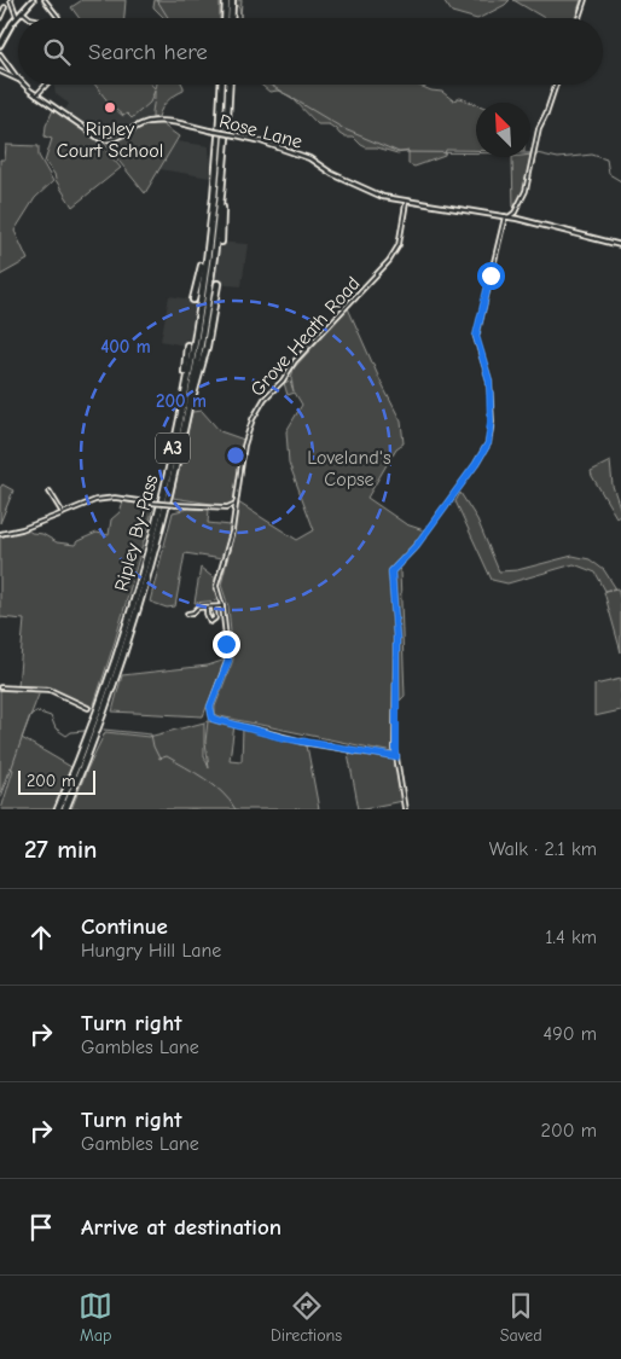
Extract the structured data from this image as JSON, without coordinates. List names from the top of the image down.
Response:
{
  "streets": {
    "highway": ["A3", "Ripley By-Pass"],
    "street": ["Rose Lane", "Grove Heath Road"]
  },
  "crossings": [
    ["Rose Lane", "Grove Heath Road"]
  ],
  "parks": ["Loveland's Copse"],
  "places": ["Ripley Court School"],
  "scale_bar": "200 m",
  "north": "top left",
  "page": {
    "search": "Search here",
    "scale": "200 m",
    "heading": ["27 min", "Walk · 2.1 km"],
    "list": [
      ["Continue", "Hungry Hill Lane", "1.4 km"],
      ["Turn right", "Gambles Lane", "490 m"],
      ["Turn right", "Gambles Lane", "200 m"],
      "Arrive at destination"
    ],
    "nav": ["Map", "Directions", "Saved"]
  },
  "rings": ["400 m", "200 m"]
}
